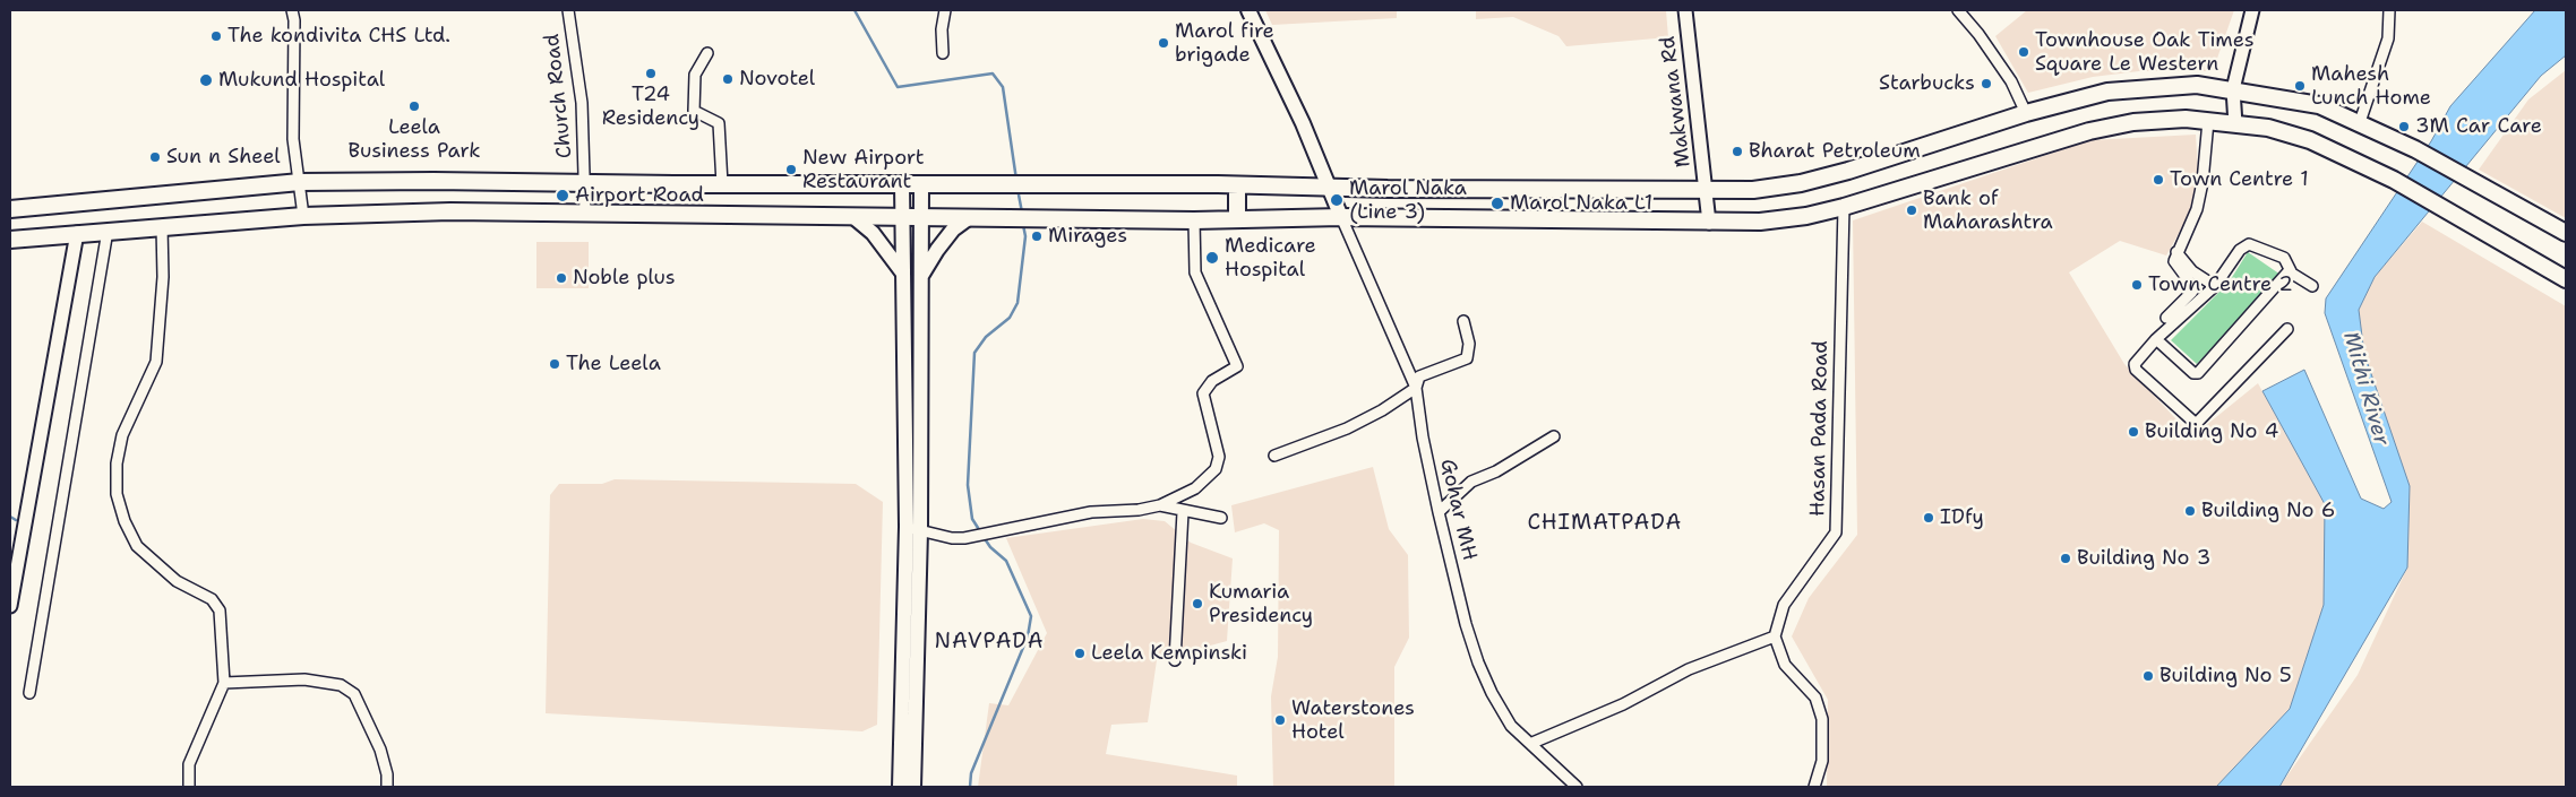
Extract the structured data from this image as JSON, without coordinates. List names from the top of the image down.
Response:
{
  "streets": {
    "street": [
      "Church Road",
      "Makwana Rd",
      "Hasan Pada Road",
      "Gohar MH"
    ]
  },
  "districts": ["CHIMATPADA", "NAVPADA"],
  "water": ["Mithi River"],
  "places": [
    "The kondivita CHS Ltd.",
    "Marol fire brigade",
    "Townhouse Oak Times Square Le Western",
    "T24 Residency",
    "Novotel",
    "Mukund Hospital",
    "Starbucks",
    "Mahesh Lunch Home",
    "Leela Business Park",
    "3M Car Care",
    "Bharat Petroleum",
    "Sun n Sheel",
    "New Airport Restaurant",
    "Town Centre 1",
    "Airport Road",
    "Marol Naka (Line 3)",
    "Marol Naka L1",
    "Bank of Maharashtra",
    "Mirages",
    "Medicare Hospital",
    "Noble plus",
    "Town Centre 2",
    "The Leela",
    "Building No 4",
    "Building No 6",
    "IDfy",
    "Building No 3",
    "Kumaria Presidency",
    "Leela Kempinski",
    "Building No 5",
    "Waterstones Hotel"
  ]
}
